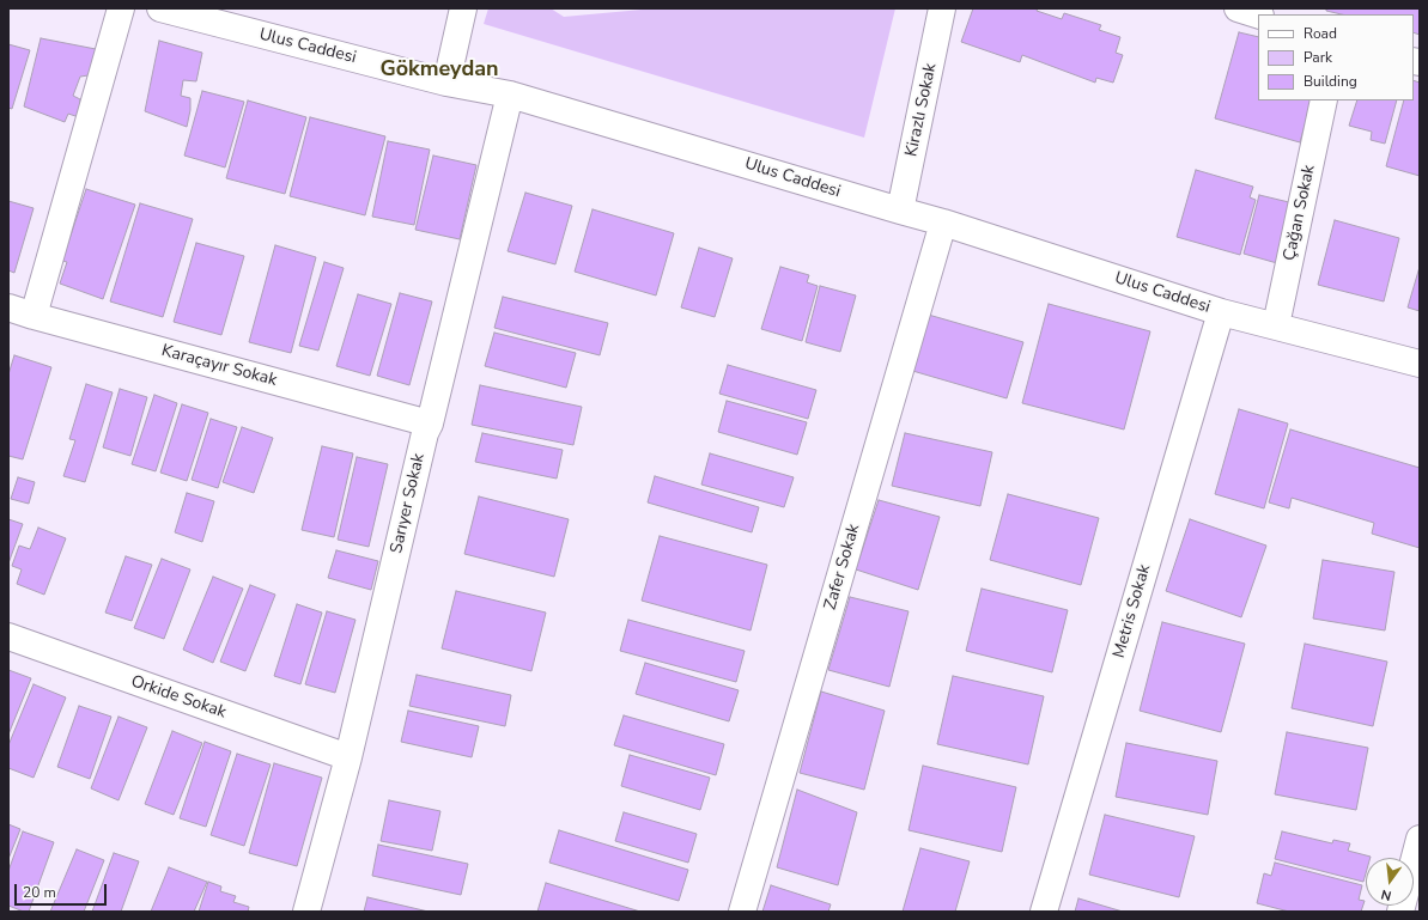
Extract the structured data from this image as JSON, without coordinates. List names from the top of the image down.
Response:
{
  "streets": {
    "street": [
      "Ulus Caddesi",
      "Kirazlı Sokak",
      "Çağan Sokak",
      "Karaçayır Sokak",
      "Sarıyer Sokak",
      "Zafer Sokak",
      "Metris Sokak",
      "Orkide Sokak"
    ]
  },
  "crossings": [
    ["Ulus Caddesi", "Kirazlı Sokak"],
    ["Ulus Caddesi", "Çağan Sokak"],
    ["Ulus Caddesi", "Sarıyer Sokak"],
    ["Ulus Caddesi", "Zafer Sokak"],
    ["Ulus Caddesi", "Metris Sokak"],
    ["Karaçayır Sokak", "Sarıyer Sokak"],
    ["Sarıyer Sokak", "Orkide Sokak"]
  ],
  "districts": ["Gökmeydan"],
  "legend": ["Road", "Park", "Building"],
  "scale_bar": "20 m",
  "north": "bottom"
}
